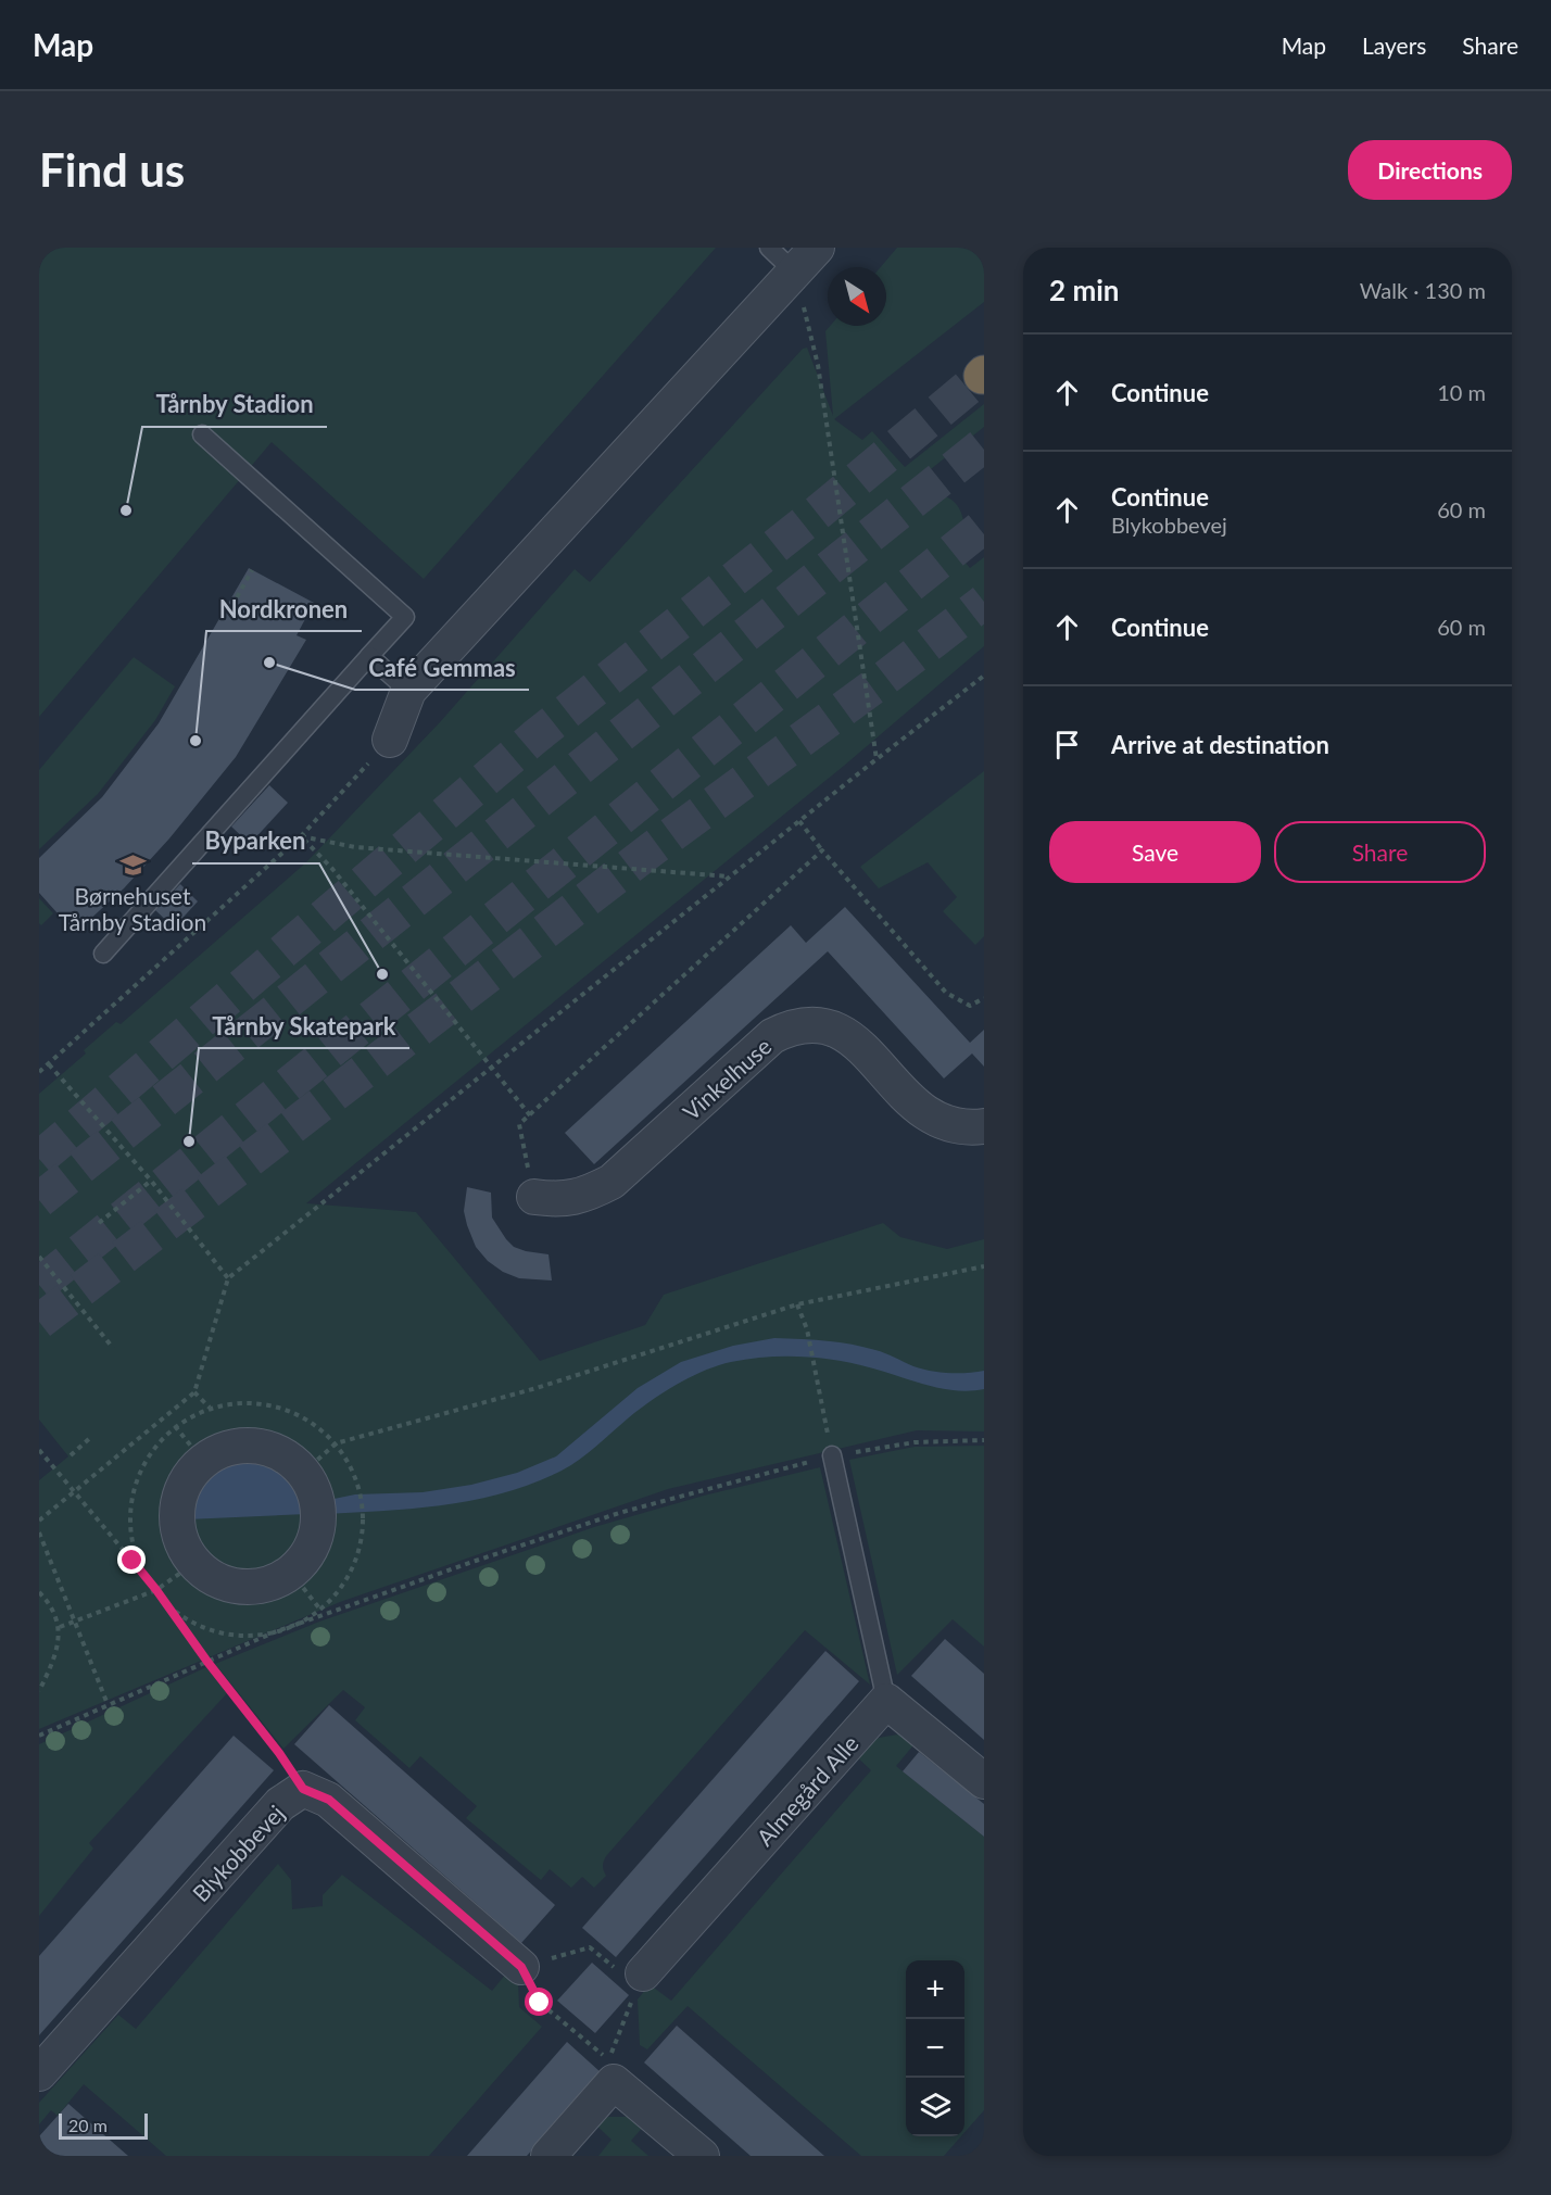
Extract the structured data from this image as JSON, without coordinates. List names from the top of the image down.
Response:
{
  "streets": {
    "street": ["Vinkelhuse", "Almegård Alle", "Blykobbevej"]
  },
  "places": {
    "other": [
      "Tårnby Stadion",
      "Café Gemmas",
      "Nordkronen",
      "Byparken",
      "Tårnby Skatepark"
    ],
    "school or university": ["Børnehuset Tårnby Stadion"]
  },
  "scale_bar": "20 m",
  "north": "bottom right",
  "page": {
    "header": "Map",
    "nav": ["Map", "Layers", "Share"],
    "buttons": [
      "Directions",
      ["Save", "Share"]
    ],
    "title": "Find us",
    "heading": ["2 min", "Walk · 130 m"],
    "list": [
      ["Continue", "10 m"],
      ["Continue", "Blykobbevej", "60 m"],
      ["Continue", "60 m"],
      "Arrive at destination"
    ],
    "map_buttons": ["+", "−"],
    "scale": "20 m"
  }
}
